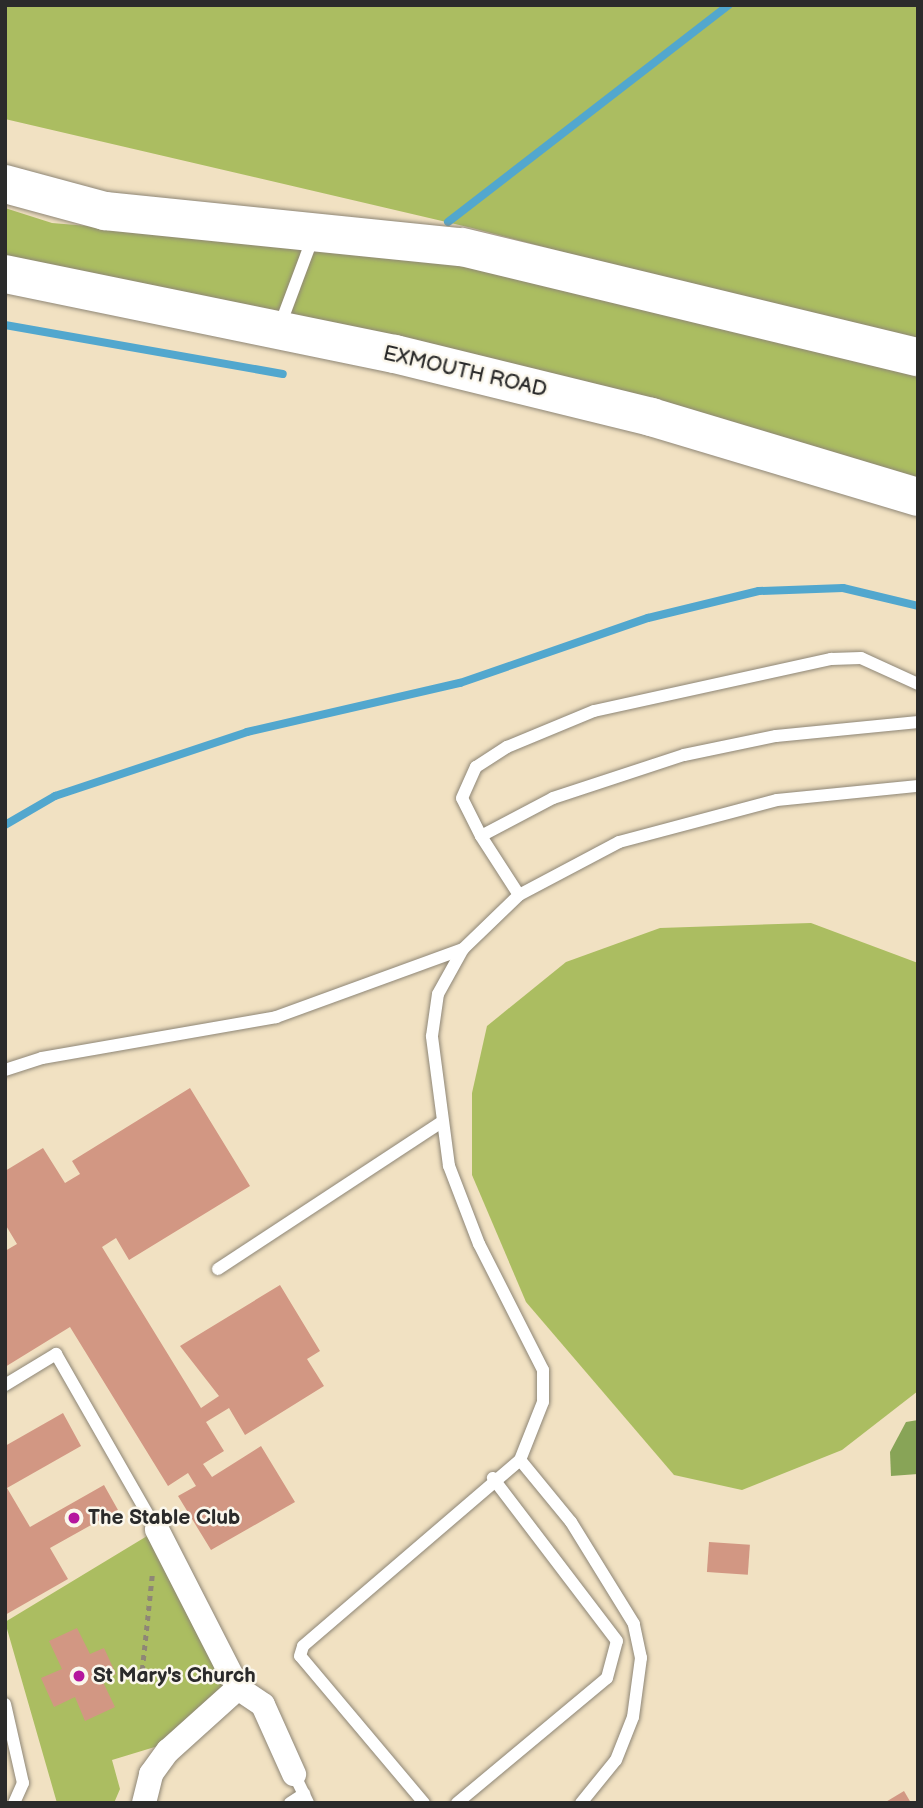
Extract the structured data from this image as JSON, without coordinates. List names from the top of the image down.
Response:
{
  "streets": {
    "highway": ["EXMOUTH ROAD"]
  },
  "places": ["The Stable Club", "St Mary's Church"]
}
